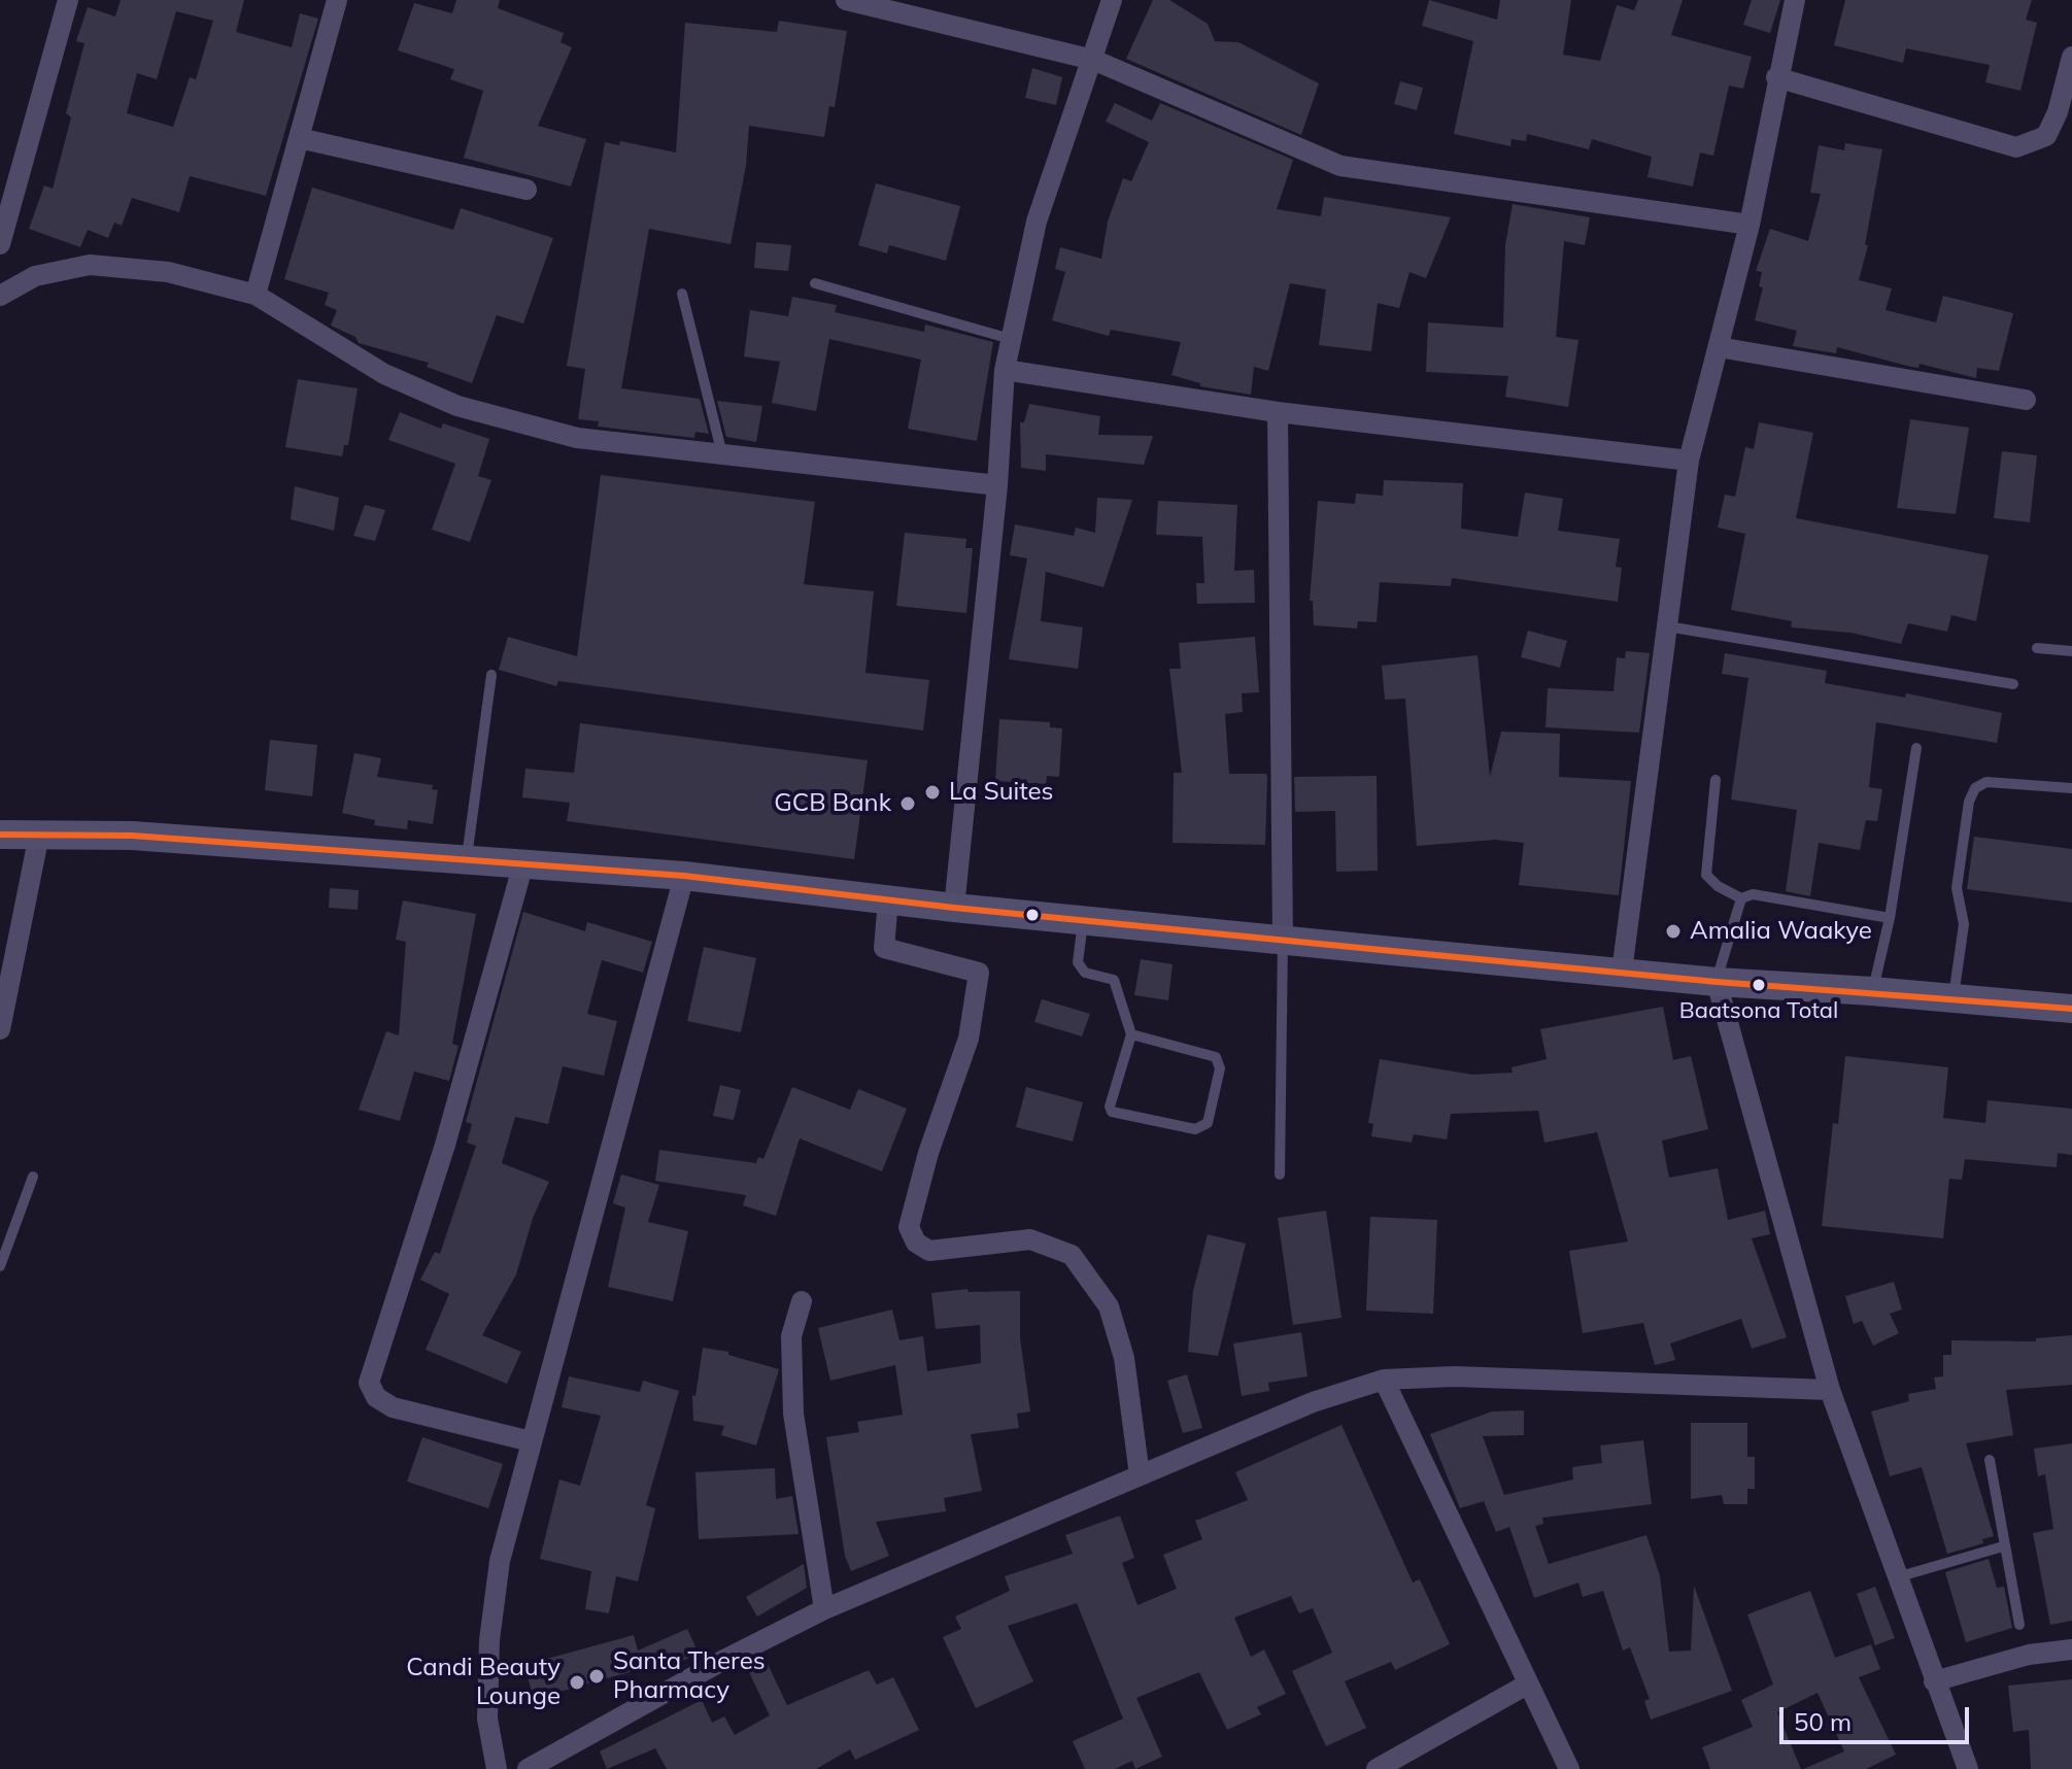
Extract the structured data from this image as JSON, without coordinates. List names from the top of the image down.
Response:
{
  "places": [
    "La Suites",
    "GCB Bank",
    "Amalia Waakye",
    "Baatsona Total",
    "Santa Theres Pharmacy",
    "Candi Beauty Lounge"
  ],
  "scale_bar": "50 m"
}
